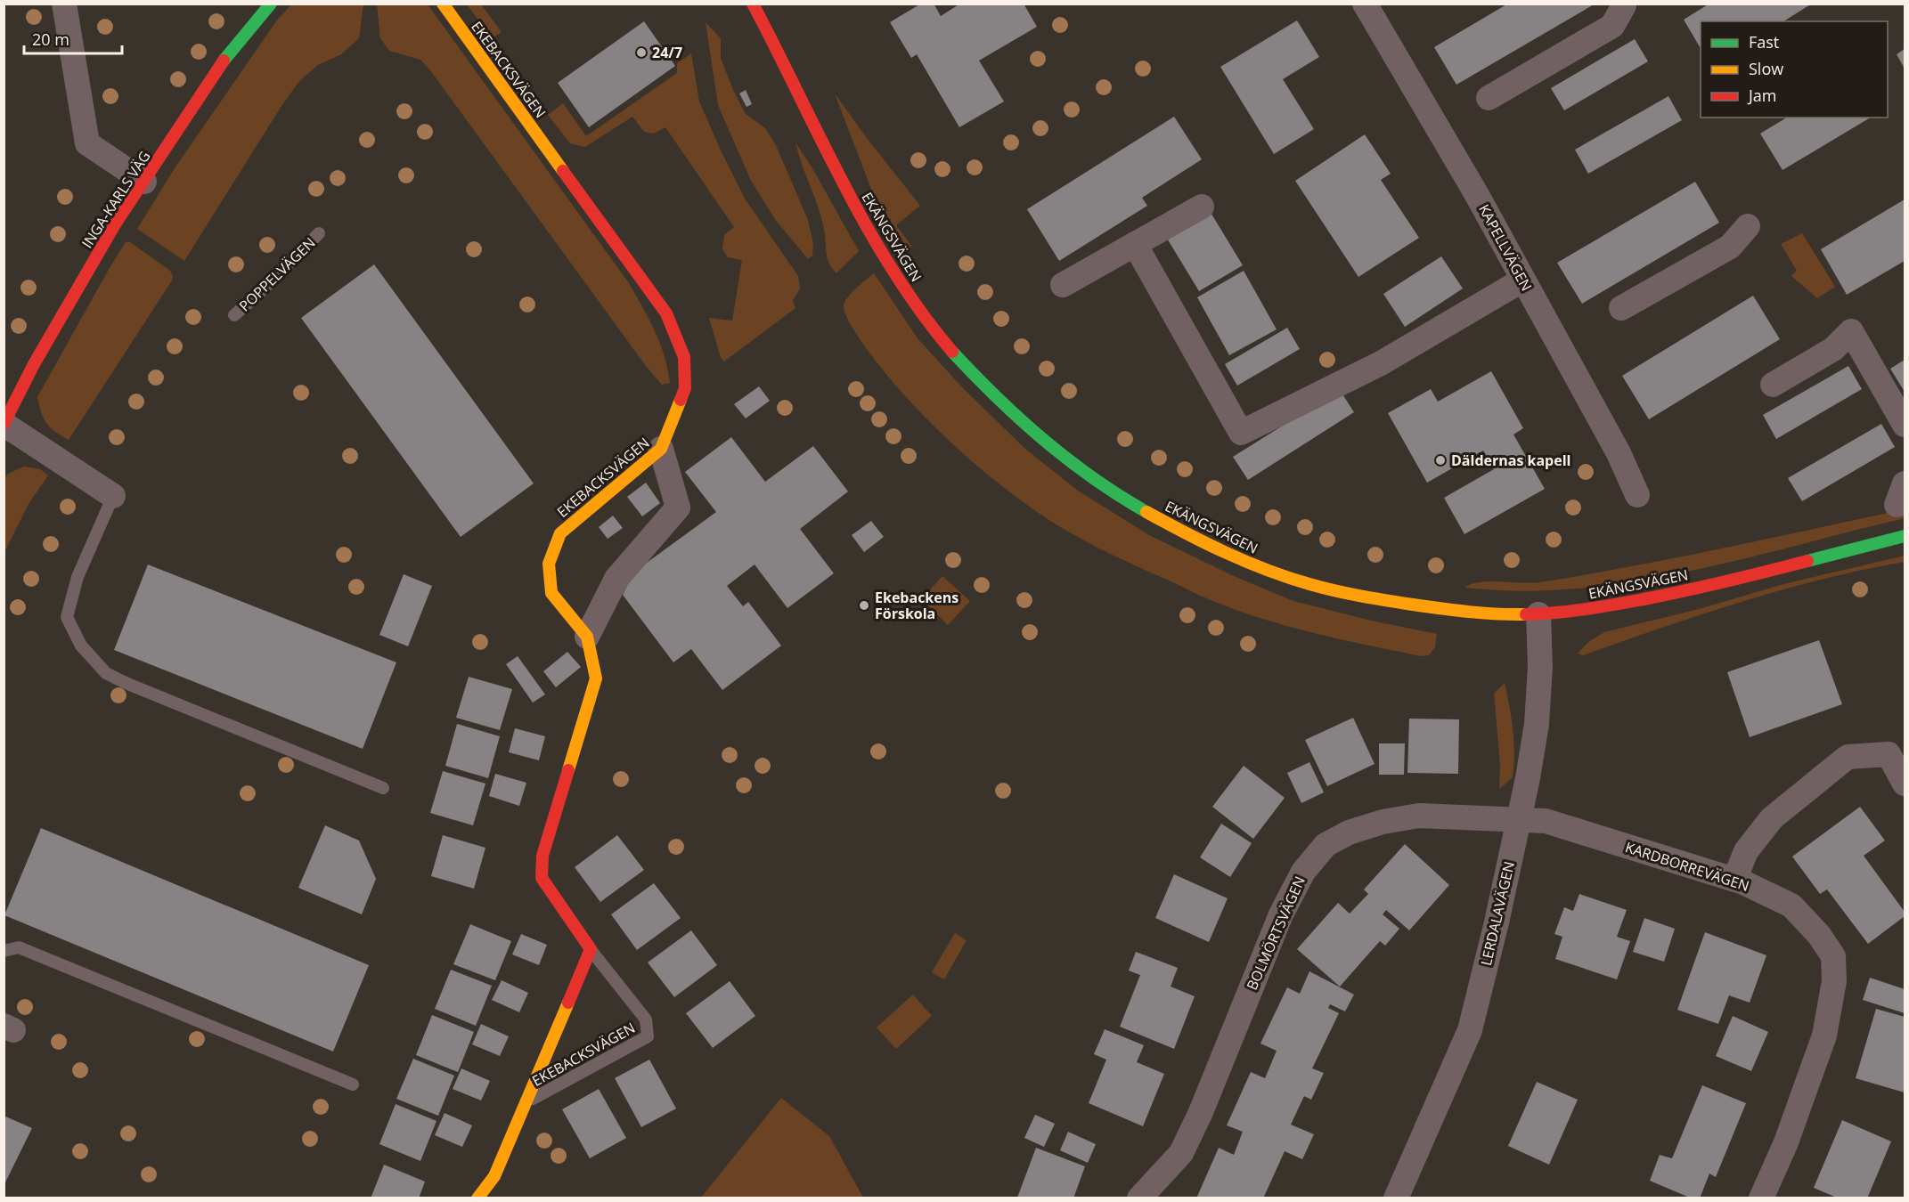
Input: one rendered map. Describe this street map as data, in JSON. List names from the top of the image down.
{
  "streets": {
    "street": [
      "EKEBACKSVÄGEN",
      "INGA-KARLS VÄG",
      "EKÄNGSVÄGEN",
      "KAPELLVÄGEN",
      "KARDBORREVÄGEN",
      "LERDALAVÄGEN",
      "BOLMÖRTSVÄGEN"
    ],
    "lane": ["POPPELVÄGEN"]
  },
  "crossings": [
    ["EKÄNGSVÄGEN", "LERDALAVÄGEN"],
    ["KARDBORREVÄGEN", "LERDALAVÄGEN"],
    ["KARDBORREVÄGEN", "BOLMÖRTSVÄGEN"],
    ["LERDALAVÄGEN", "BOLMÖRTSVÄGEN"]
  ],
  "places": ["24/7", "Däldernas kapell", "Ekebackens Förskola"],
  "legend": ["Fast", "Slow", "Jam"],
  "scale_bar": "20 m"
}
